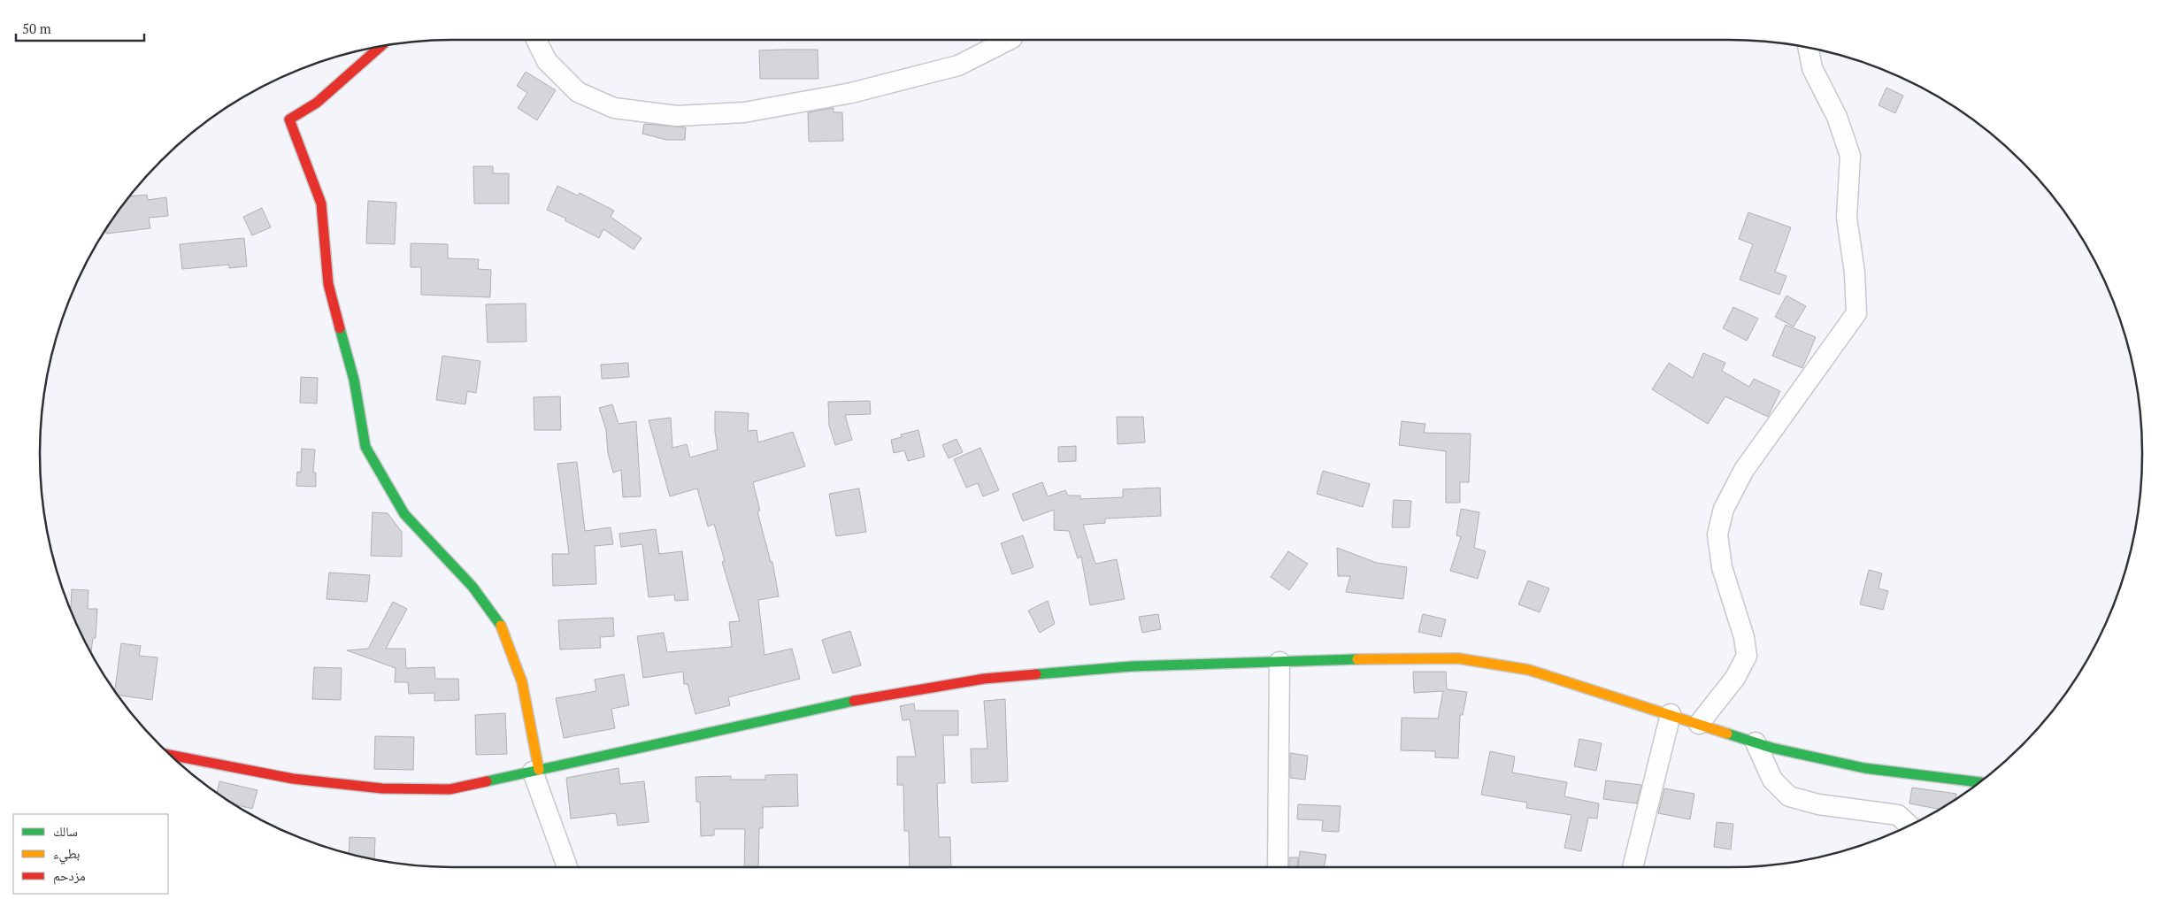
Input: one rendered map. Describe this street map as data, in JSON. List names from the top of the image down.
{
  "legend": ["سالك", "بطيء", "مزدحم"],
  "scale_bar": "50 m"
}
